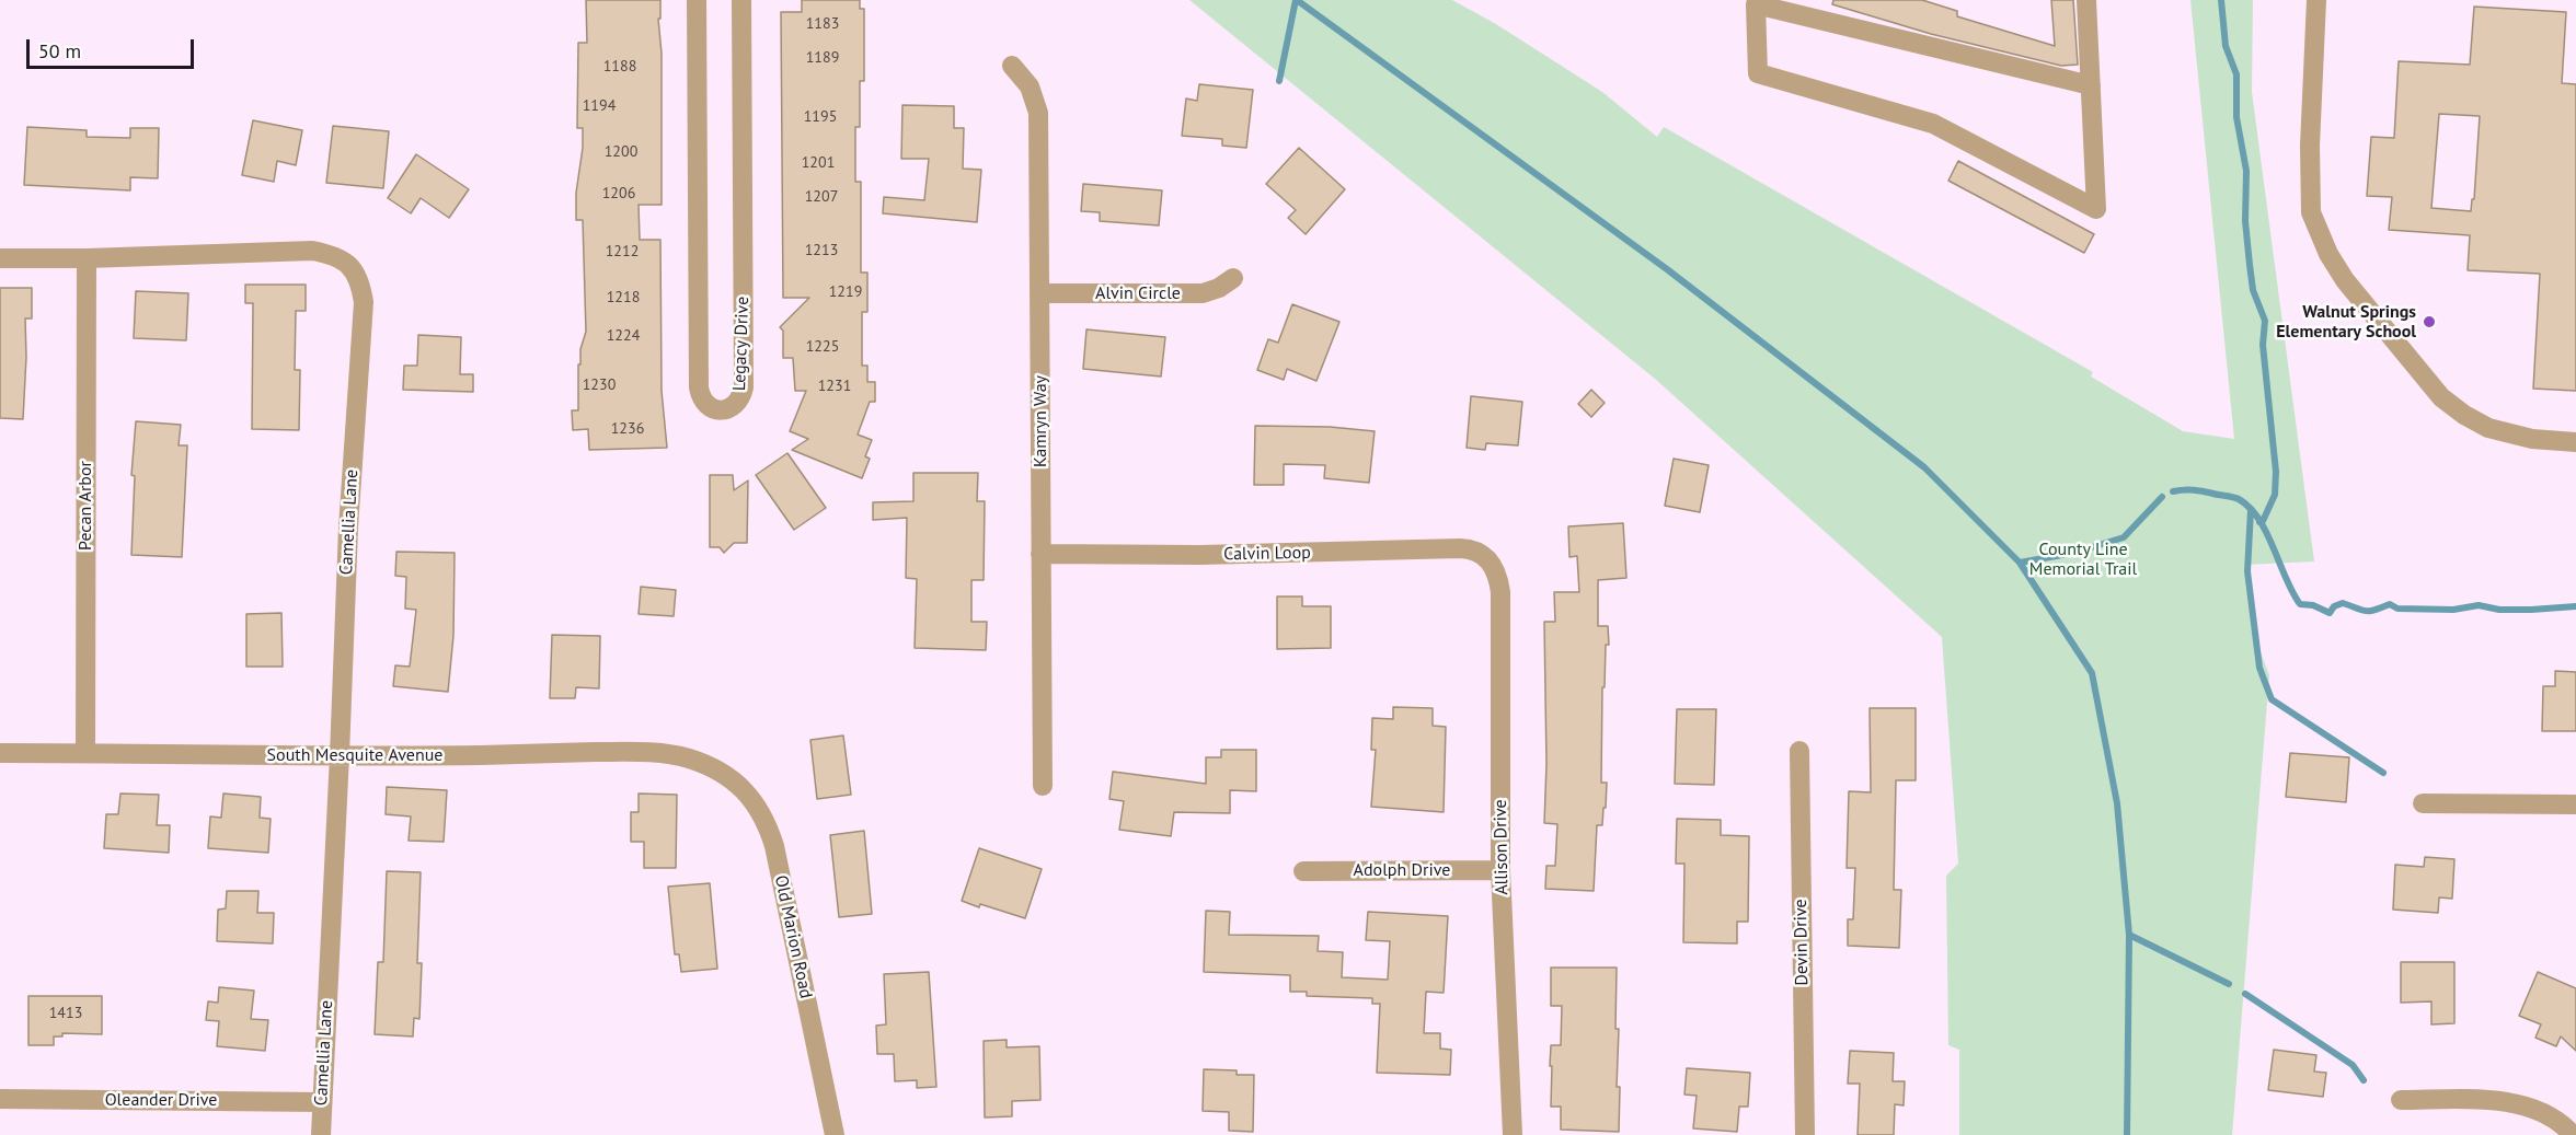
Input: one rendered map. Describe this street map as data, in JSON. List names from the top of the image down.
{
  "streets": {
    "street": [
      "Alvin Circle",
      "Legacy Drive",
      "Kamryn Way",
      "Pecan Arbor",
      "Camellia Lane",
      "Calvin Loop",
      "South Mesquite Avenue",
      "Allison Drive",
      "Adolph Drive",
      "Old Marion Road",
      "Devin Drive",
      "Oleander Drive"
    ]
  },
  "crossings": [
    ["Alvin Circle", "Kamryn Way"],
    ["Kamryn Way", "Calvin Loop"],
    ["Pecan Arbor", "Camellia Lane"],
    ["Pecan Arbor", "South Mesquite Avenue"],
    ["Camellia Lane", "South Mesquite Avenue"],
    ["Camellia Lane", "Oleander Drive"],
    ["Calvin Loop", "Allison Drive"],
    ["South Mesquite Avenue", "Old Marion Road"],
    ["Allison Drive", "Adolph Drive"]
  ],
  "parks": ["County Line Memorial Trail"],
  "places": ["Walnut Springs Elementary School"],
  "house_numbers": [
    "1183",
    "1189",
    "1188",
    "1194",
    "1195",
    "1200",
    "1201",
    "1206",
    "1207",
    "1213",
    "1212",
    "1219",
    "1218",
    "1224",
    "1225",
    "1230",
    "1231",
    "1236",
    "1413"
  ],
  "scale_bar": "50 m"
}
